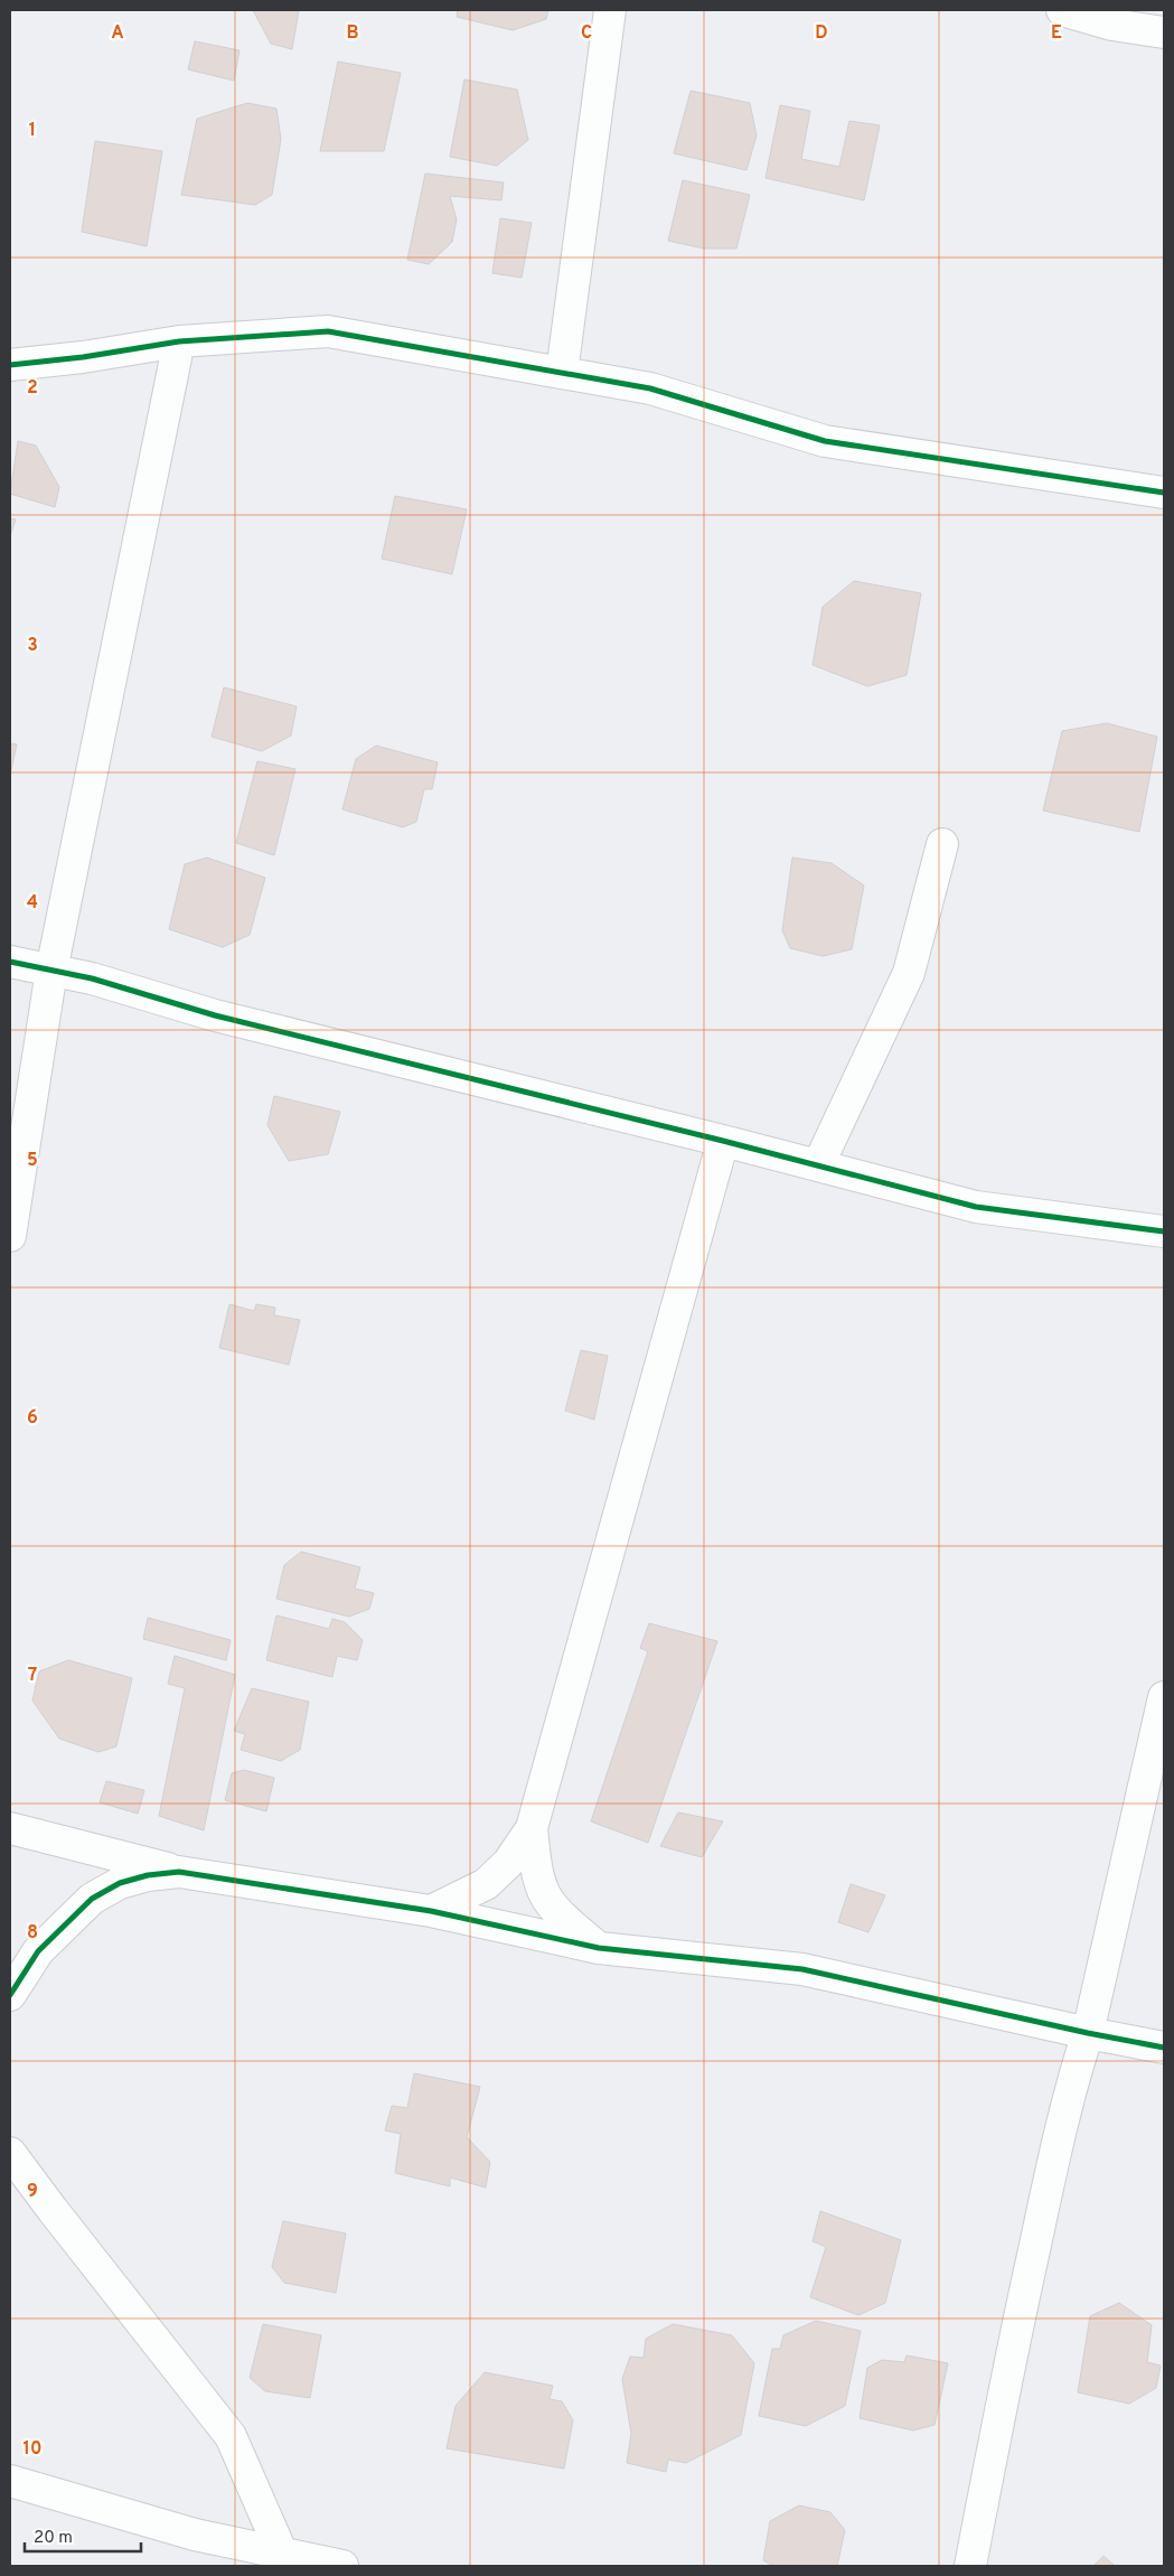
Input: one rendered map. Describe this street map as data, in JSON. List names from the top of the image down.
{
  "scale_bar": "20 m",
  "grid": {
    "columns": [
      "A",
      "B",
      "C",
      "D",
      "E"
    ],
    "rows": [
      "1",
      "2",
      "3",
      "4",
      "5",
      "6",
      "7",
      "8",
      "9",
      "10"
    ]
  }
}
